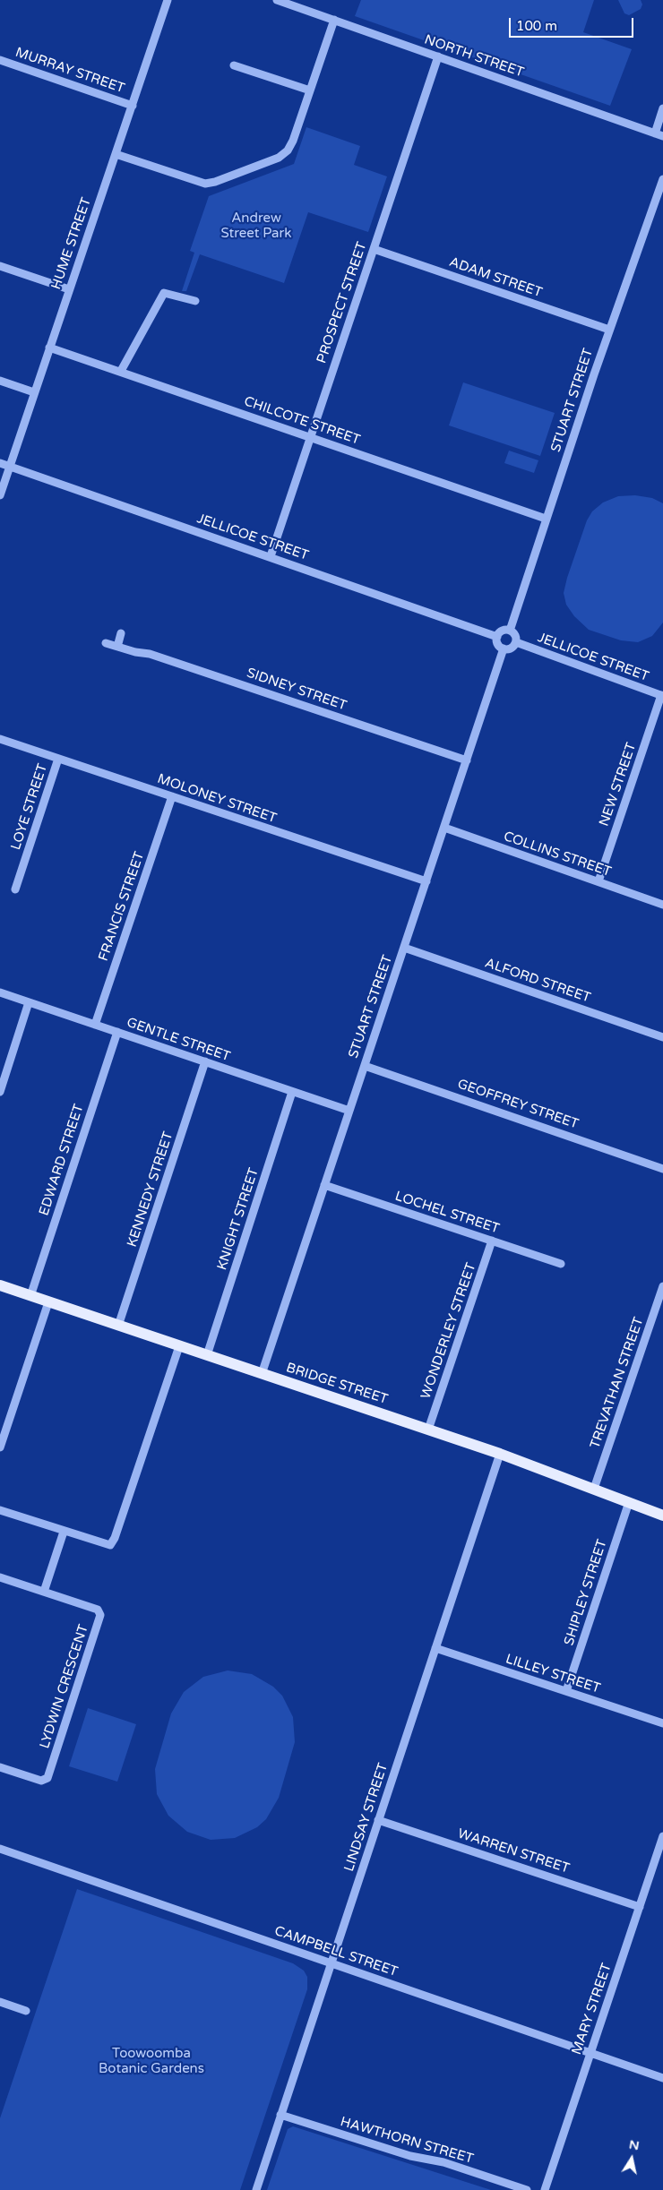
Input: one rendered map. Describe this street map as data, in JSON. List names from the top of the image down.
{
  "streets": {
    "main road": ["BRIDGE STREET"],
    "street": [
      "NORTH STREET",
      "MURRAY STREET",
      "HUME STREET",
      "ADAM STREET",
      "PROSPECT STREET",
      "STUART STREET",
      "CHILCOTE STREET",
      "JELLICOE STREET",
      "SIDNEY STREET",
      "NEW STREET",
      "MOLONEY STREET",
      "LOYE STREET",
      "COLLINS STREET",
      "FRANCIS STREET",
      "ALFORD STREET",
      "GENTLE STREET",
      "GEOFFREY STREET",
      "EDWARD STREET",
      "KENNEDY STREET",
      "LOCHEL STREET",
      "KNIGHT STREET",
      "WONDERLEY STREET",
      "TREVATHAN STREET",
      "SHIPLEY STREET",
      "LILLEY STREET",
      "LYDWIN CRESCENT",
      "LINDSAY STREET",
      "WARREN STREET",
      "CAMPBELL STREET",
      "MARY STREET",
      "HAWTHORN STREET"
    ]
  },
  "crossings": [
    ["NORTH STREET", "PROSPECT STREET"],
    ["MURRAY STREET", "HUME STREET"],
    ["HUME STREET", "CHILCOTE STREET"],
    ["HUME STREET", "JELLICOE STREET"],
    ["ADAM STREET", "PROSPECT STREET"],
    ["ADAM STREET", "STUART STREET"],
    ["PROSPECT STREET", "CHILCOTE STREET"],
    ["PROSPECT STREET", "JELLICOE STREET"],
    ["STUART STREET", "CHILCOTE STREET"],
    ["STUART STREET", "JELLICOE STREET"],
    ["STUART STREET", "SIDNEY STREET"],
    ["STUART STREET", "MOLONEY STREET"],
    ["STUART STREET", "COLLINS STREET"],
    ["STUART STREET", "ALFORD STREET"],
    ["STUART STREET", "GENTLE STREET"],
    ["STUART STREET", "GEOFFREY STREET"],
    ["STUART STREET", "LOCHEL STREET"],
    ["STUART STREET", "BRIDGE STREET"],
    ["JELLICOE STREET", "NEW STREET"],
    ["NEW STREET", "COLLINS STREET"],
    ["MOLONEY STREET", "LOYE STREET"],
    ["MOLONEY STREET", "FRANCIS STREET"],
    ["FRANCIS STREET", "GENTLE STREET"],
    ["GENTLE STREET", "EDWARD STREET"],
    ["GENTLE STREET", "KENNEDY STREET"],
    ["GENTLE STREET", "KNIGHT STREET"],
    ["EDWARD STREET", "BRIDGE STREET"],
    ["KENNEDY STREET", "BRIDGE STREET"],
    ["LOCHEL STREET", "WONDERLEY STREET"],
    ["KNIGHT STREET", "BRIDGE STREET"],
    ["WONDERLEY STREET", "BRIDGE STREET"],
    ["TREVATHAN STREET", "BRIDGE STREET"],
    ["BRIDGE STREET", "SHIPLEY STREET"],
    ["BRIDGE STREET", "LINDSAY STREET"],
    ["SHIPLEY STREET", "LILLEY STREET"],
    ["LILLEY STREET", "LINDSAY STREET"],
    ["LINDSAY STREET", "WARREN STREET"],
    ["LINDSAY STREET", "CAMPBELL STREET"],
    ["LINDSAY STREET", "HAWTHORN STREET"],
    ["WARREN STREET", "MARY STREET"],
    ["CAMPBELL STREET", "MARY STREET"]
  ],
  "parks": ["Andrew Street Park", "Toowoomba Botanic Gardens"],
  "scale_bar": "100 m",
  "north": "top"
}
